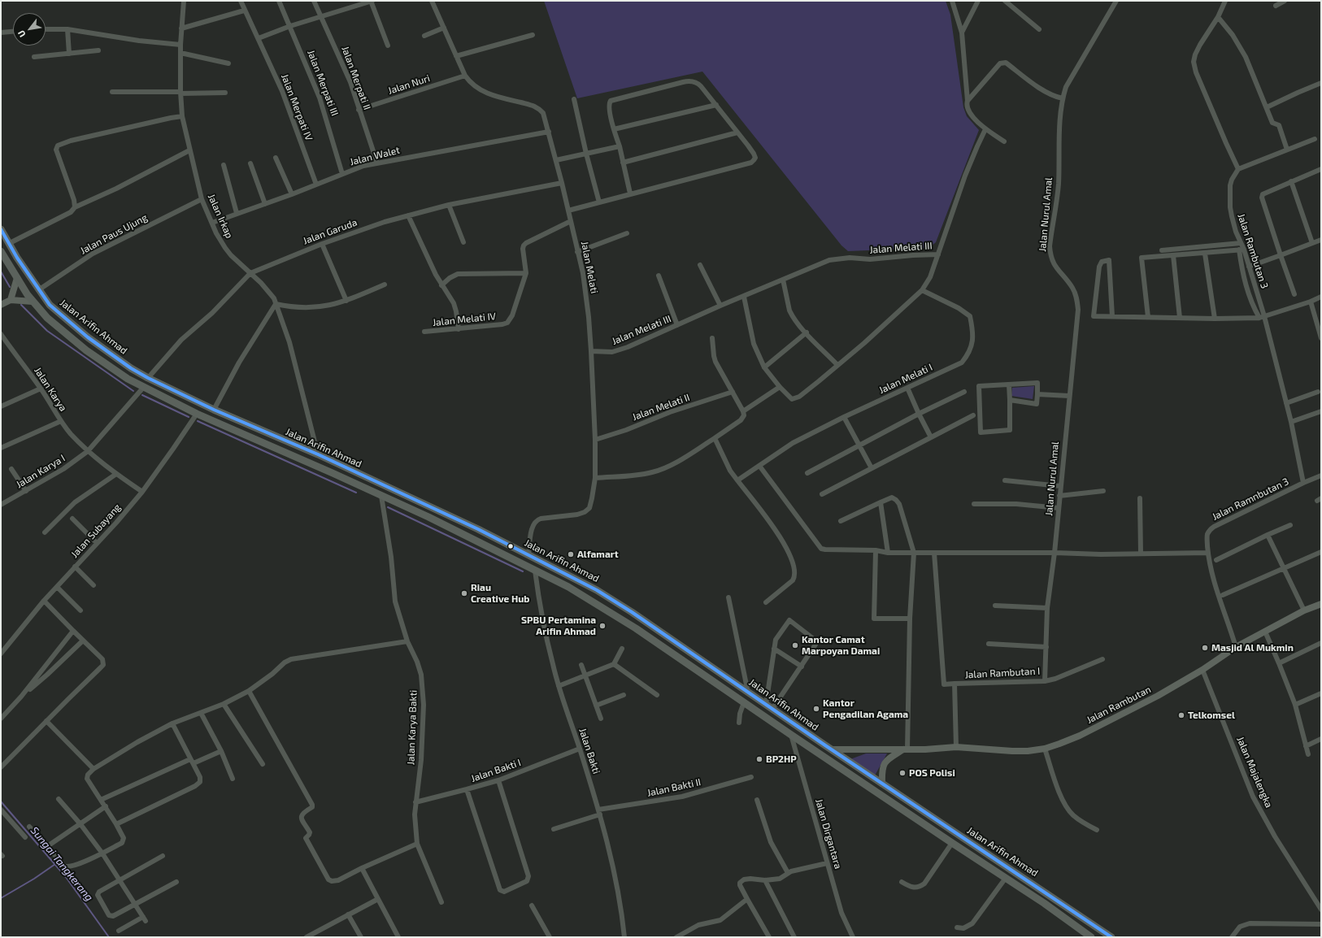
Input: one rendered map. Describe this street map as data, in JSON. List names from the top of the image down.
{
  "streets": {
    "main road": ["Jalan Arifin Ahmad", "Jalan Rambutan"],
    "street": [
      "Jalan Merpati II",
      "Jalan Merpati III",
      "Jalan Nuri",
      "Jalan Merpati IV",
      "Jalan Walet",
      "Jalan Nurul Amal",
      "Jalan Irkap",
      "Jalan Garuda",
      "Jalan Paus Ujung",
      "Jalan Melati III",
      "Jalan Rambutan 3",
      "Jalan Melati",
      "Jalan Melati IV",
      "Jalan Melati I",
      "Jalan Karya",
      "Jalan Melati II",
      "Jalan Karya I",
      "Jalan Ramnbutan 3",
      "Jalan Subayang",
      "Jalan Rambutan I",
      "Jalan Karya Bakti",
      "Jalan Bakti",
      "Jalan Bakti I",
      "Jalan Majalengka",
      "Jalan Bakti II",
      "Jalan Dirgantara"
    ]
  },
  "crossings": [
    ["Jalan Merpati II", "Jalan Nuri"],
    ["Jalan Merpati II", "Jalan Walet"],
    ["Jalan Merpati III", "Jalan Walet"],
    ["Jalan Nuri", "Jalan Melati"],
    ["Jalan Merpati IV", "Jalan Walet"],
    ["Jalan Walet", "Jalan Irkap"],
    ["Jalan Walet", "Jalan Melati"],
    ["Jalan Nurul Amal", "Jalan Rambutan I"],
    ["Jalan Irkap", "Jalan Garuda"],
    ["Jalan Irkap", "Jalan Paus Ujung"],
    ["Jalan Irkap", "Jalan Arifin Ahmad"],
    ["Jalan Garuda", "Jalan Melati"],
    ["Jalan Garuda", "Jalan Arifin Ahmad"],
    ["Jalan Paus Ujung", "Jalan Arifin Ahmad"],
    ["Jalan Melati III", "Jalan Melati"],
    ["Jalan Rambutan 3", "Jalan Ramnbutan 3"],
    ["Jalan Melati", "Jalan Melati IV"],
    ["Jalan Melati", "Jalan Arifin Ahmad"],
    ["Jalan Melati", "Jalan Melati II"],
    ["Jalan Arifin Ahmad", "Jalan Subayang"],
    ["Jalan Arifin Ahmad", "Jalan Rambutan"],
    ["Jalan Arifin Ahmad", "Jalan Karya Bakti"],
    ["Jalan Arifin Ahmad", "Jalan Bakti"],
    ["Jalan Arifin Ahmad", "Jalan Dirgantara"],
    ["Jalan Karya", "Jalan Karya I"],
    ["Jalan Karya", "Jalan Subayang"],
    ["Jalan Ramnbutan 3", "Jalan Rambutan"],
    ["Jalan Rambutan I", "Jalan Rambutan"],
    ["Jalan Rambutan", "Jalan Majalengka"],
    ["Jalan Karya Bakti", "Jalan Bakti I"],
    ["Jalan Bakti", "Jalan Bakti I"],
    ["Jalan Bakti", "Jalan Bakti II"]
  ],
  "water": ["Sungai Tangkerang"],
  "places": [
    "Alfamart",
    "Riau Creative Hub",
    "SPBU Pertamina Arifin Ahmad",
    "Kantor Camat Marpoyan Damai",
    "Masjid Al Mukmin",
    "Kantor Pengadilan Agama",
    "Telkomsel",
    "BP2HP",
    "POS Polisi"
  ],
  "north": "bottom left"
}
